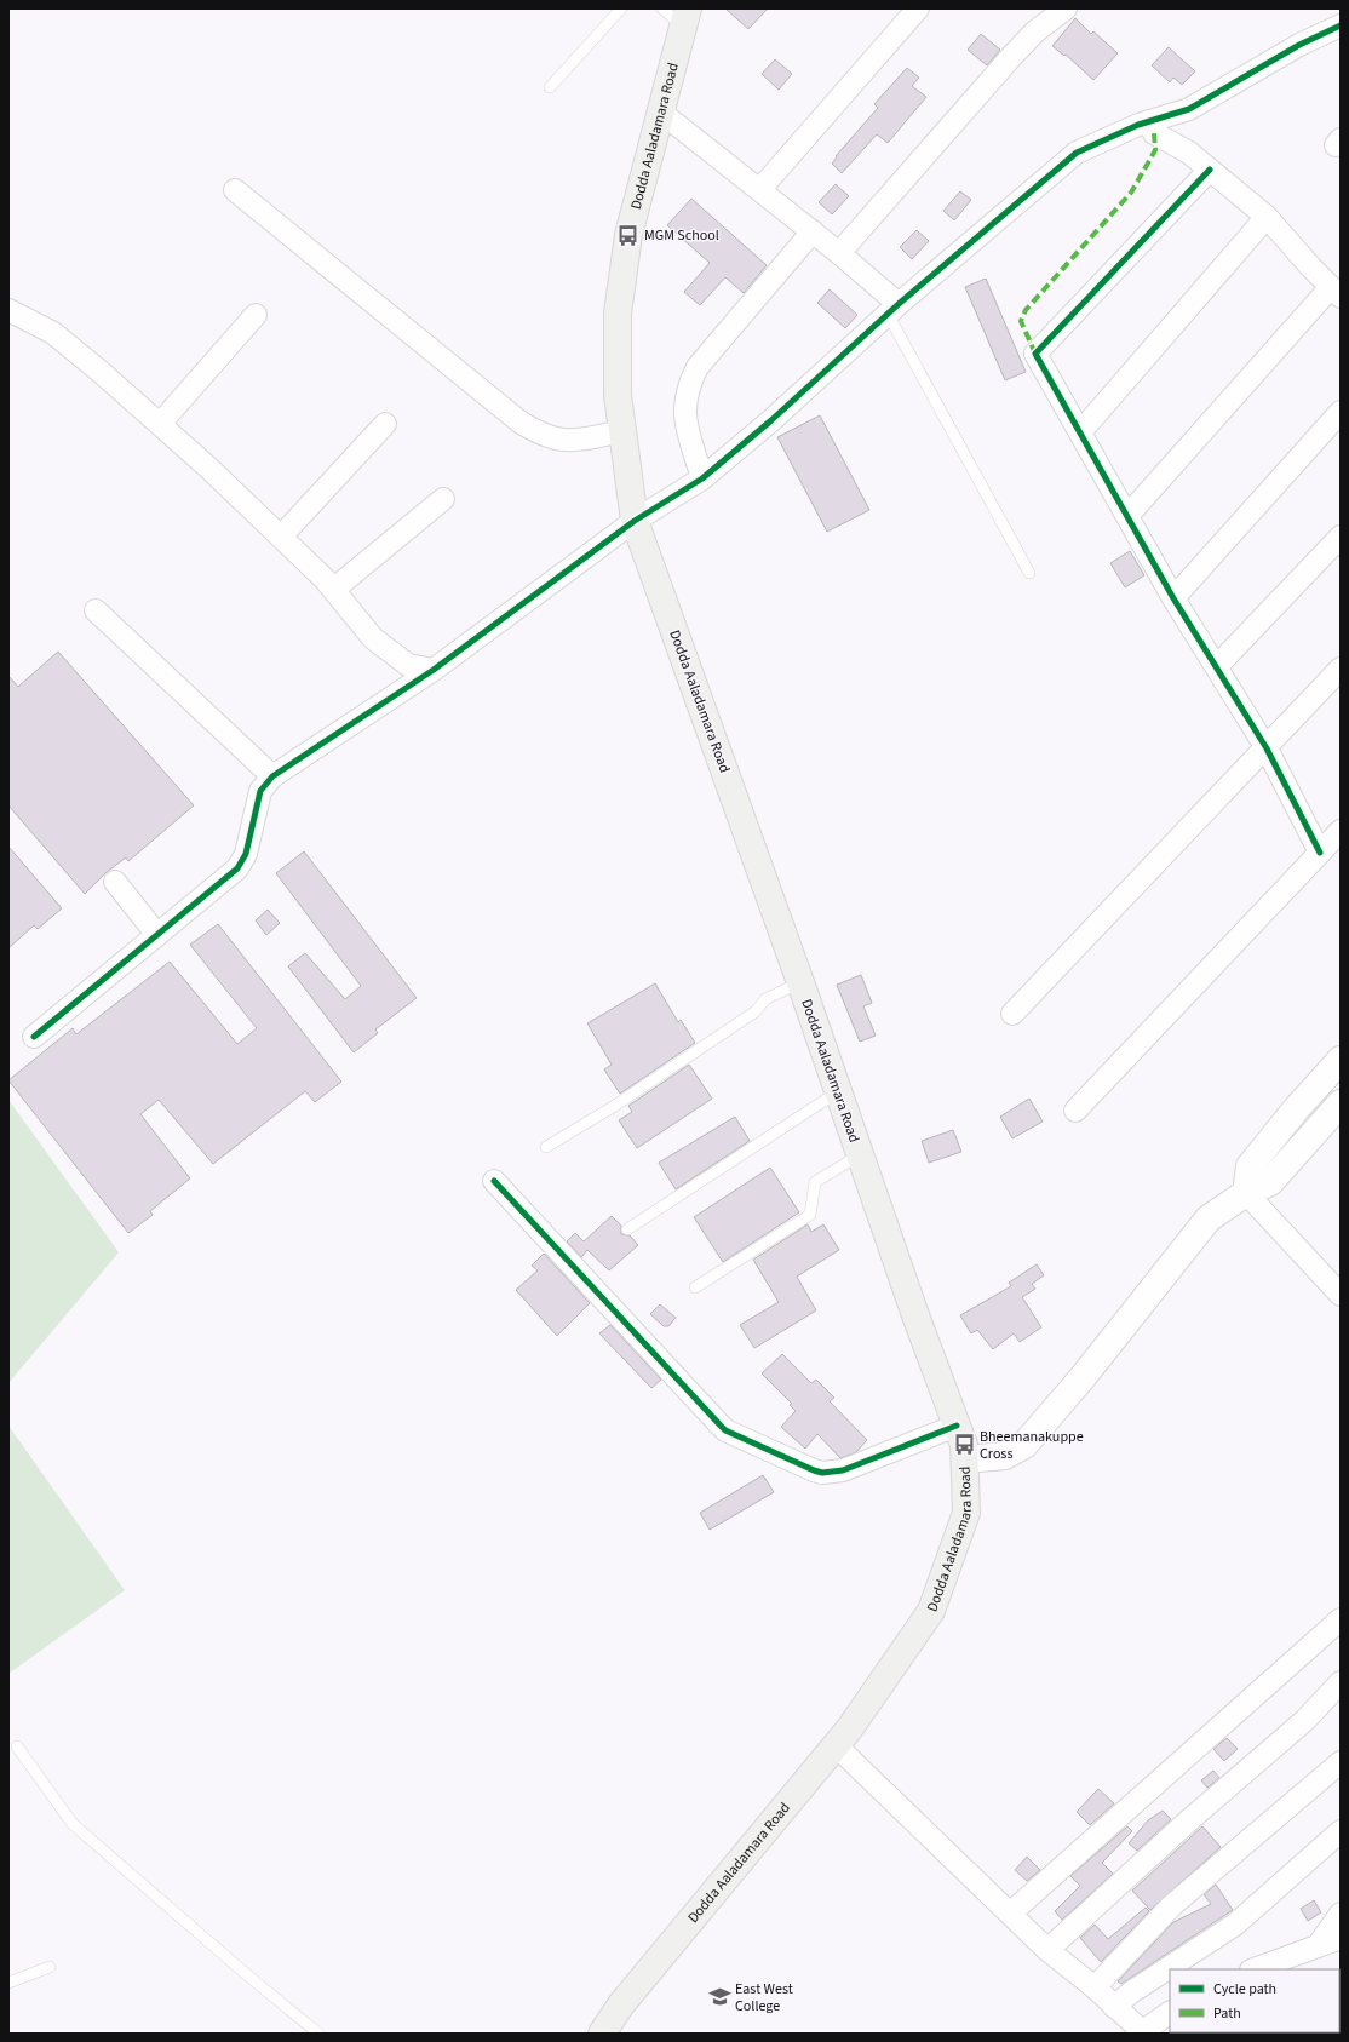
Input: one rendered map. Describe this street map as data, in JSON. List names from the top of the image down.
{
  "streets": {
    "main road": ["Dodda Aaladamara Road"]
  },
  "places": {
    "bus stop": ["MGM School", "Bheemanakuppe Cross"],
    "school or university": ["East West College"]
  },
  "legend": ["Cycle path", "Path"]
}
